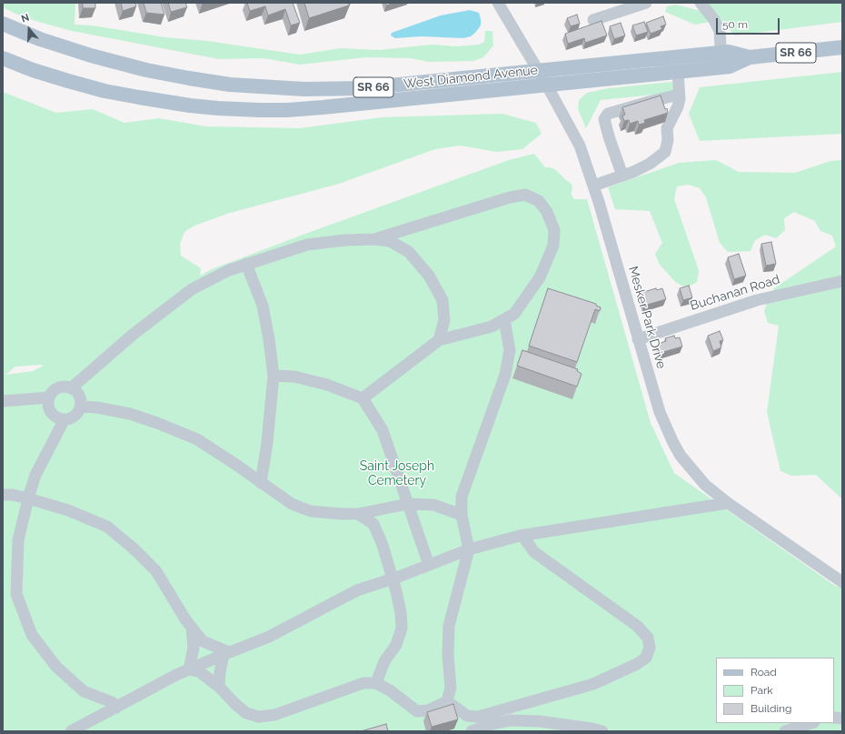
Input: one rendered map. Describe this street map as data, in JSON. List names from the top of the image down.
{
  "streets": {
    "main road": ["SR 66", "West Diamond Avenue"],
    "street": ["Buchanan Road", "Mesker Park Drive"]
  },
  "crossings": [
    ["West Diamond Avenue", "Mesker Park Drive"],
    ["Buchanan Road", "Mesker Park Drive"]
  ],
  "parks": ["Saint Joseph Cemetery"],
  "legend": ["Road", "Park", "Building"],
  "scale_bar": "50 m",
  "north": "top"
}
